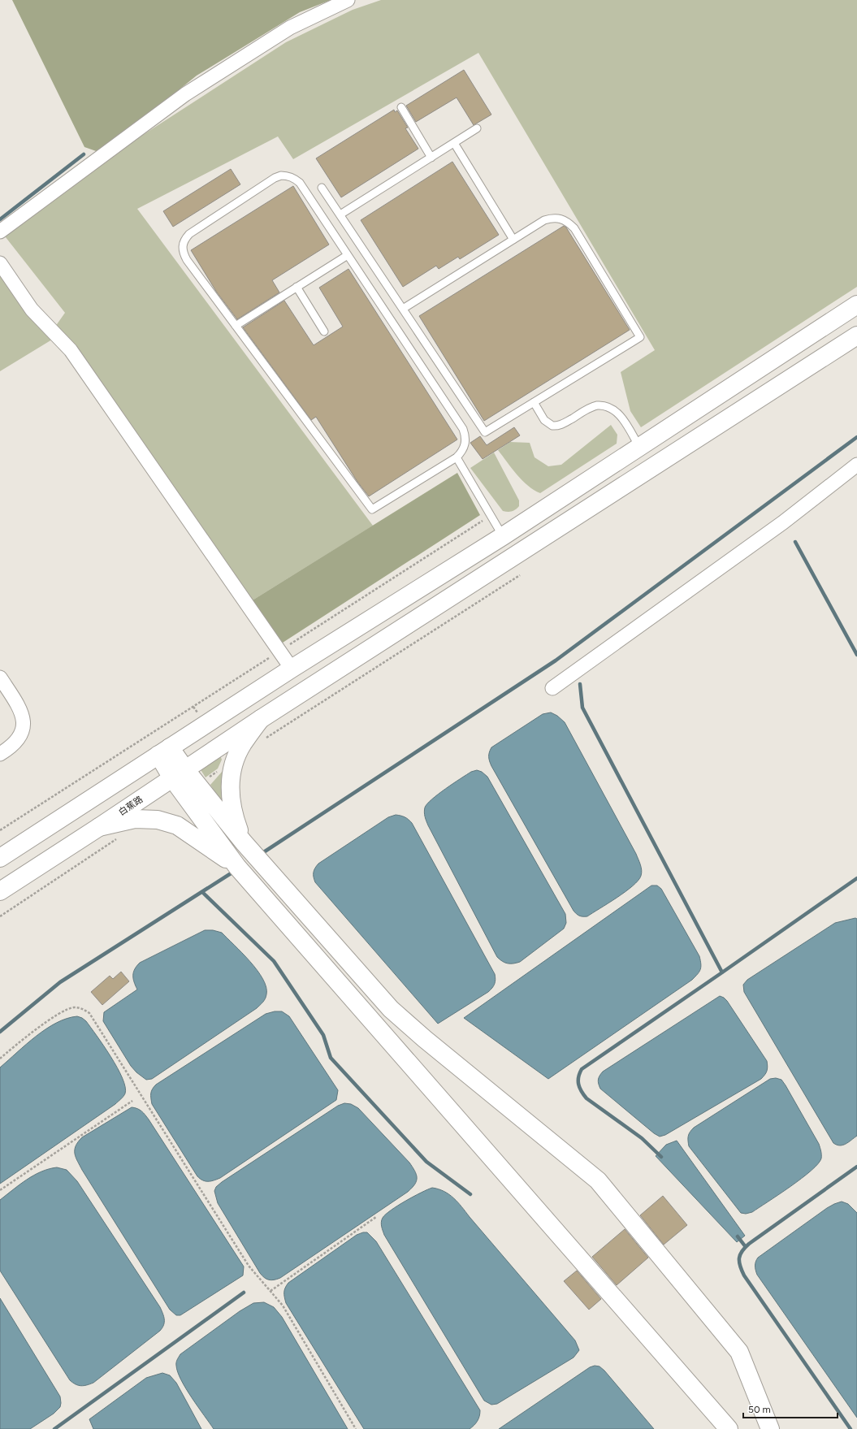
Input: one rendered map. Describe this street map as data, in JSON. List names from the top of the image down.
{
  "streets": {
    "main road": ["白蕉路"]
  },
  "scale_bar": "50 m"
}
